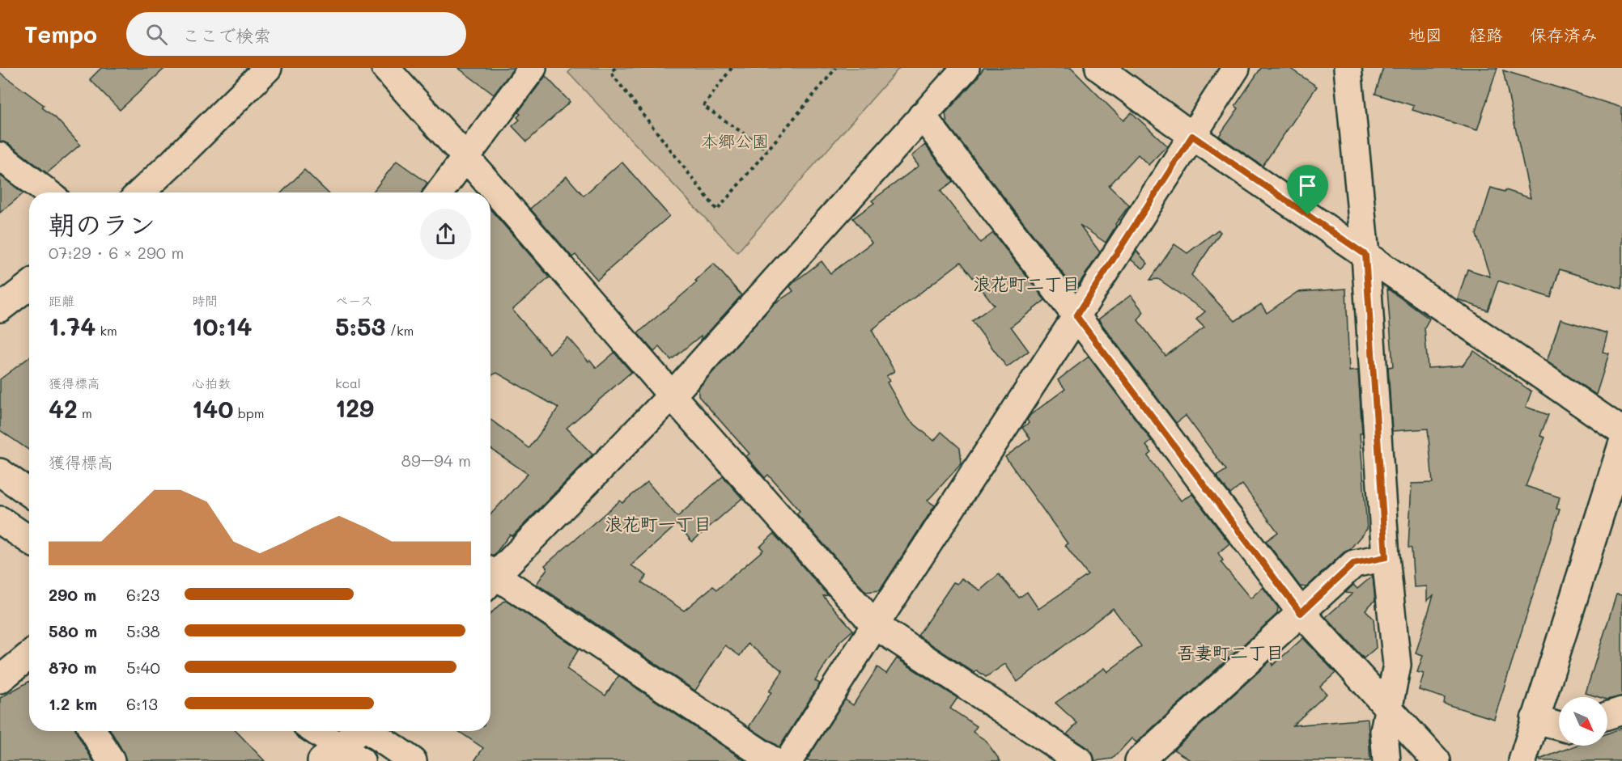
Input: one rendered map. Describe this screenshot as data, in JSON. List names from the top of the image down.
{
  "districts": ["浪花町二丁目", "浪花町一丁目", "吾妻町二丁目"],
  "parks": ["本郷公園"],
  "north": "bottom right",
  "page": {
    "header": "Tempo",
    "search": "ここで検索",
    "nav": ["地図", "経路", "保存済み"],
    "heading": ["朝のラン", "07:29 · 6 × 290 m"],
    "stats": [
      ["距離", "1.74 km"],
      ["時間", "10:14"],
      ["ペース", "5:53 /km"],
      ["獲得標高", "42 m"],
      ["心拍数", "140 bpm"],
      ["kcal", "129"]
    ],
    "chart": ["獲得標高", "89–94 m"],
    "list": [
      {
        "name": "290 m",
        "note": "6:23"
      },
      {
        "name": "580 m",
        "note": "5:38"
      },
      {
        "name": "870 m",
        "note": "5:40"
      },
      {
        "name": "1.2 km",
        "note": "6:13"
      }
    ]
  }
}
